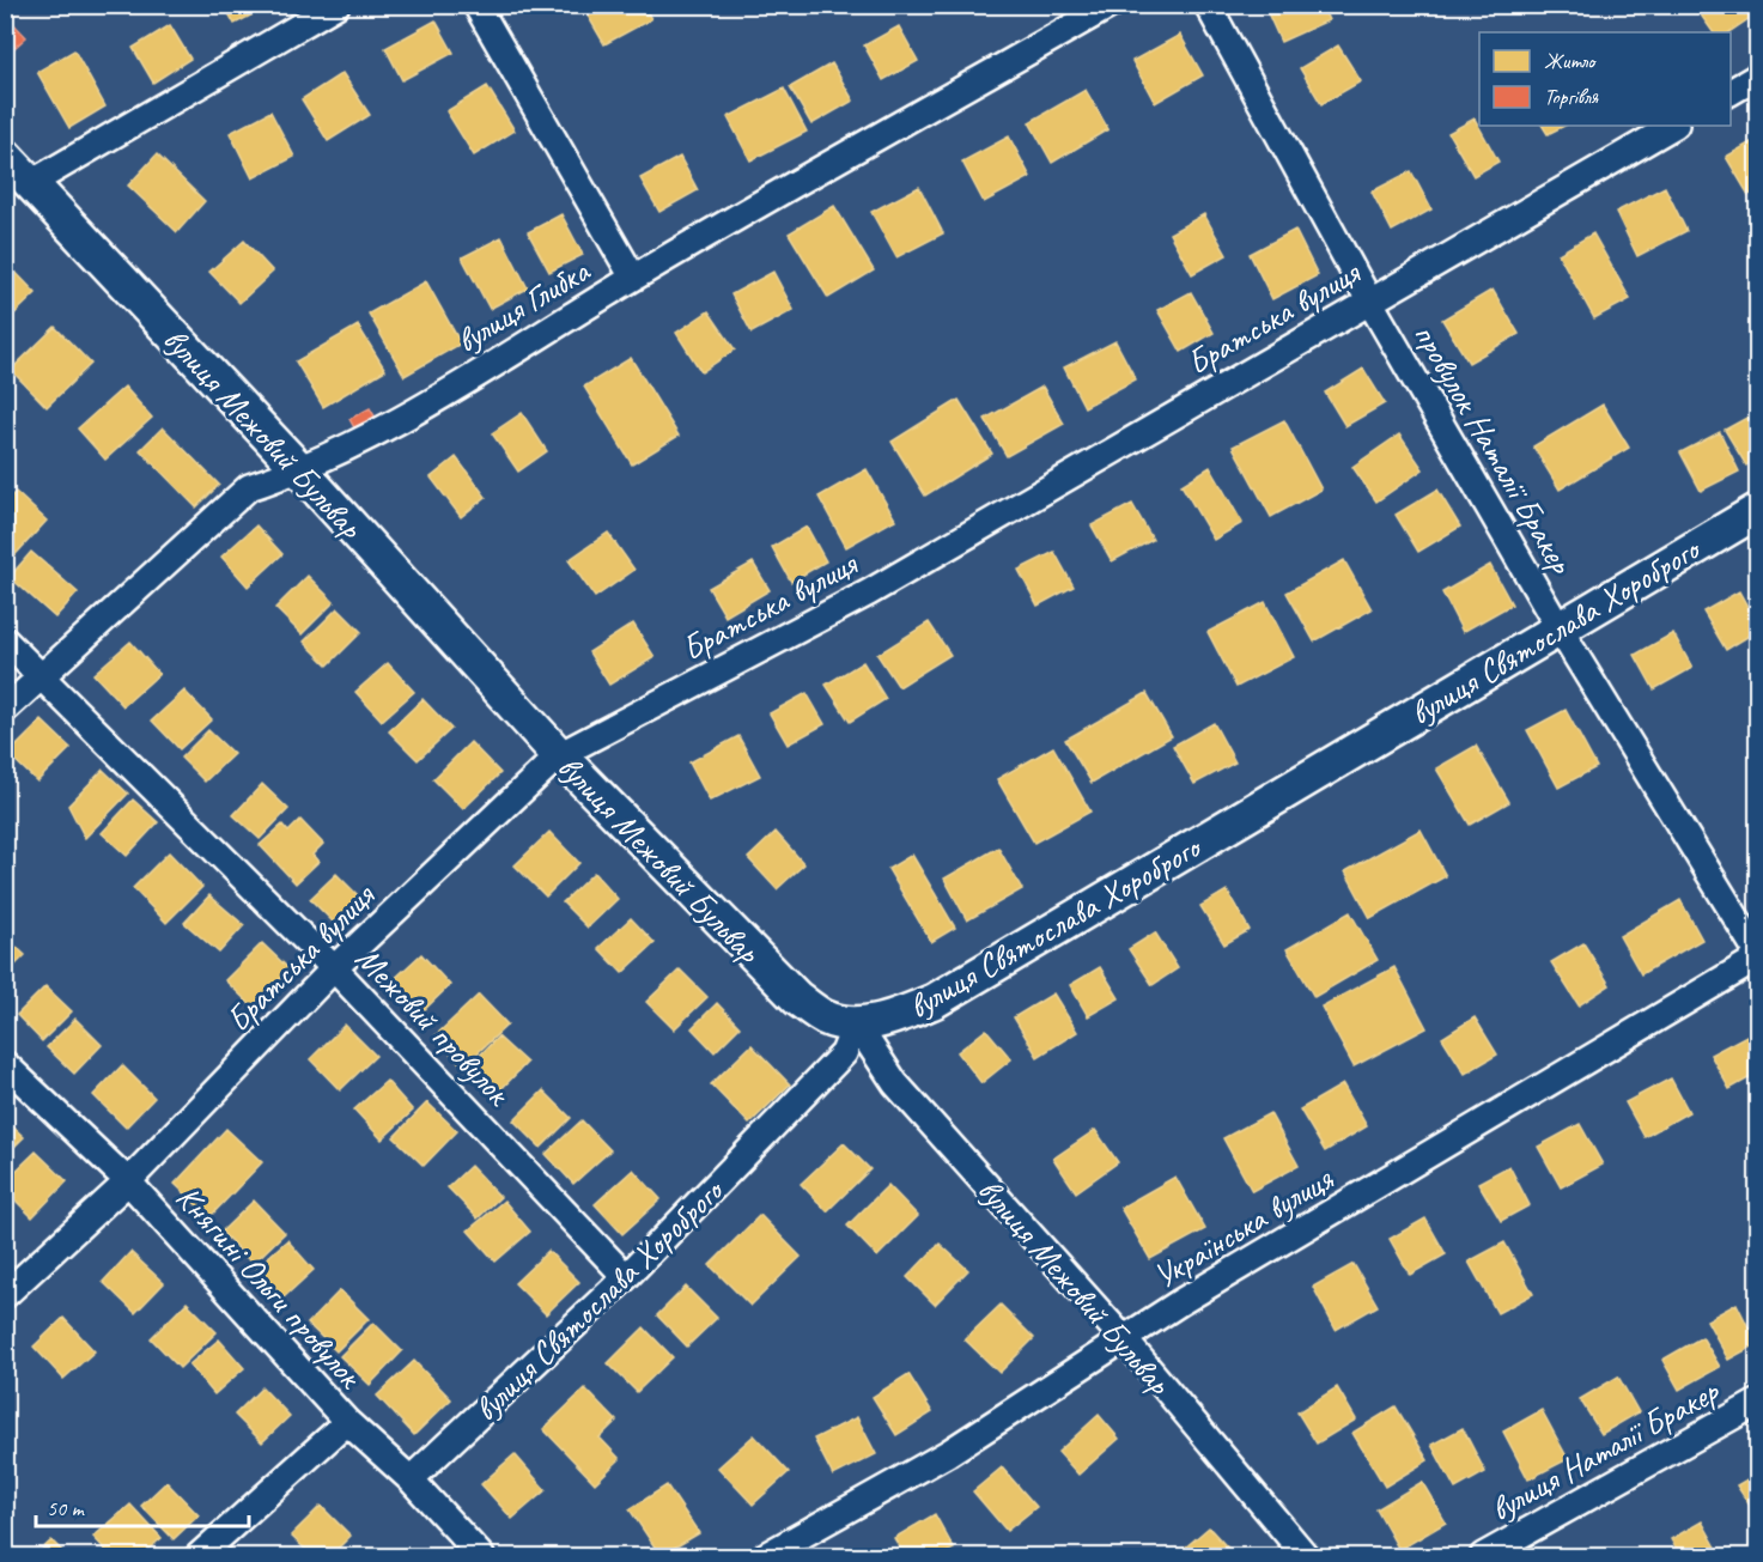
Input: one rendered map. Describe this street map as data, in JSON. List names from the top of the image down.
{
  "streets": {
    "street": [
      "вулиця Глибка",
      "Братська вулиця",
      "вулиця Межовий Бульвар",
      "провулок Наталії Бракер",
      "вулиця Святослава Хороброго",
      "Межовий провулок",
      "Українська вулиця",
      "Княгині Ольги провулок",
      "вулиця Наталії Бракер"
    ]
  },
  "crossings": [
    ["вулиця Глибка", "вулиця Межовий Бульвар"],
    ["вулиця Глибка", "Межовий провулок"],
    ["Братська вулиця", "вулиця Межовий Бульвар"],
    ["Братська вулиця", "провулок Наталії Бракер"],
    ["Братська вулиця", "Межовий провулок"],
    ["Братська вулиця", "Княгині Ольги провулок"],
    ["вулиця Межовий Бульвар", "вулиця Святослава Хороброго"],
    ["вулиця Межовий Бульвар", "Українська вулиця"],
    ["провулок Наталії Бракер", "вулиця Святослава Хороброго"],
    ["вулиця Святослава Хороброго", "Межовий провулок"],
    ["вулиця Святослава Хороброго", "Княгині Ольги провулок"]
  ],
  "legend": ["Житло", "Торгівля"],
  "scale_bar": "50 m"
}
